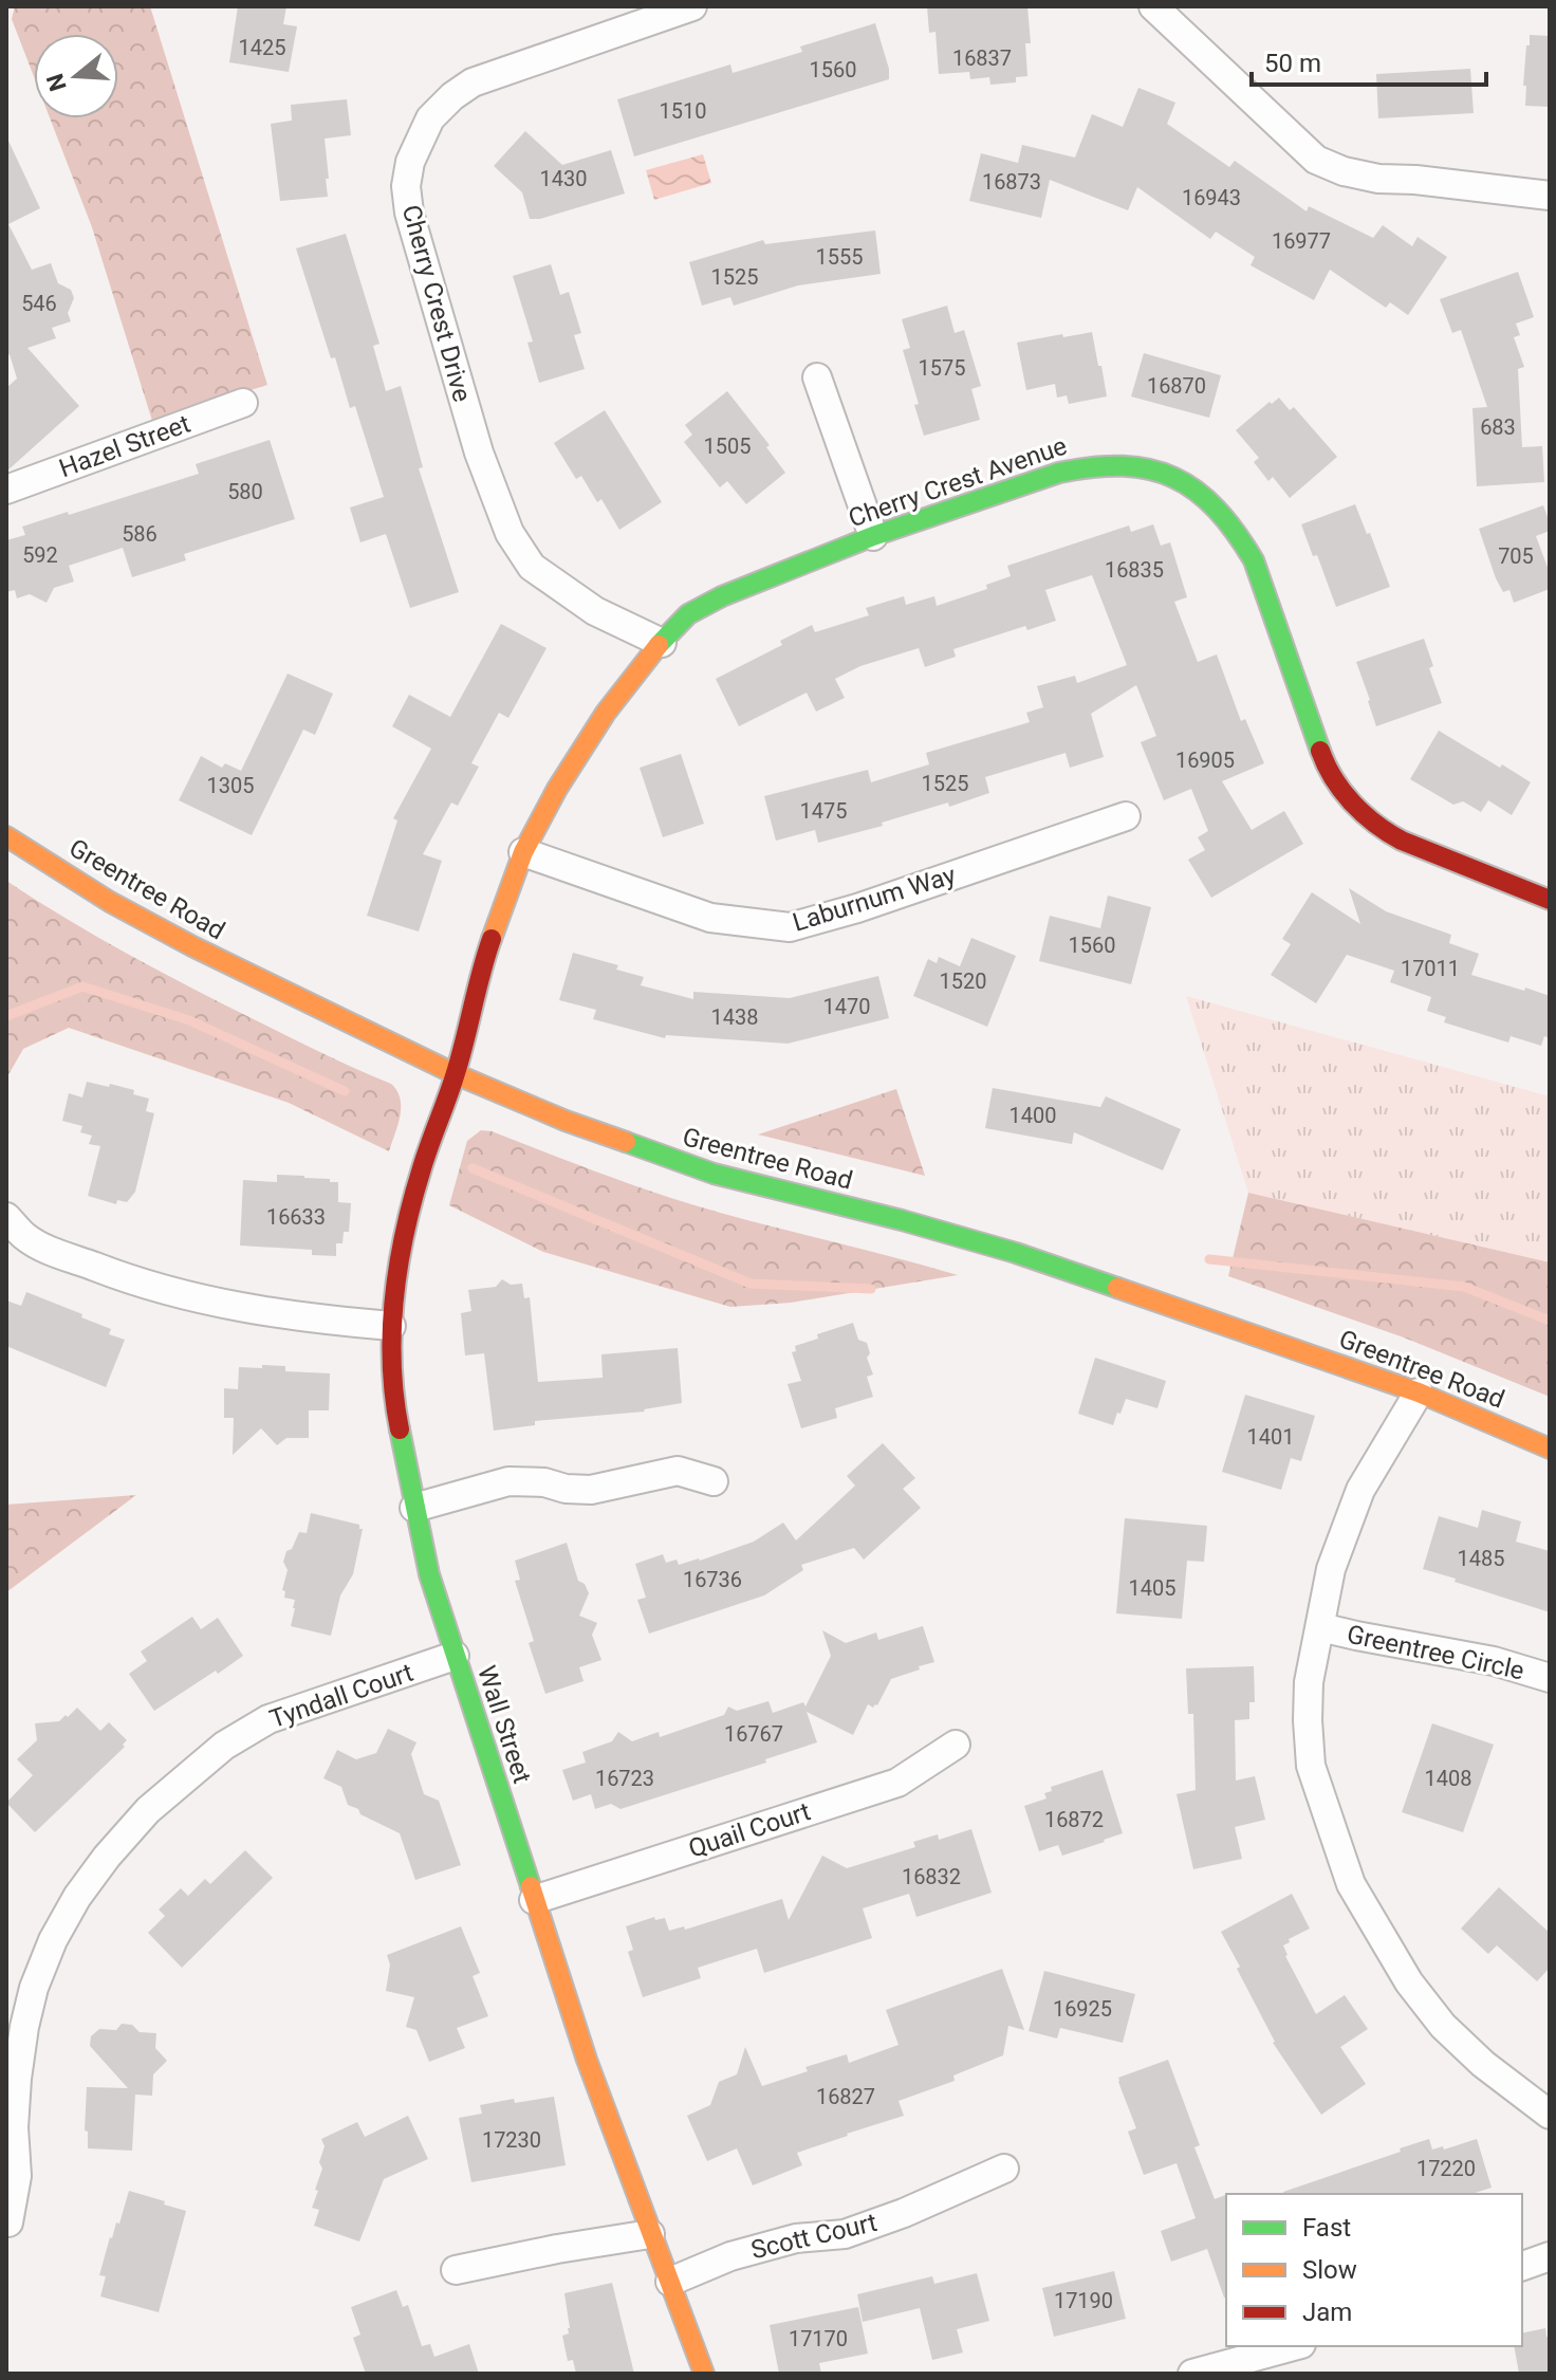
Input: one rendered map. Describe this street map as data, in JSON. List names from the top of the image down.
{
  "streets": {
    "street": [
      "Cherry Crest Drive",
      "Hazel Street",
      "Cherry Crest Avenue",
      "Greentree Road",
      "Laburnum Way",
      "Greentree Circle",
      "Tyndall Court",
      "Wall Street",
      "Quail Court",
      "Scott Court"
    ]
  },
  "crossings": [
    ["Cherry Crest Drive", "Cherry Crest Avenue"],
    ["Cherry Crest Avenue", "Greentree Road"],
    ["Cherry Crest Avenue", "Laburnum Way"],
    ["Cherry Crest Avenue", "Wall Street"],
    ["Greentree Road", "Greentree Circle"],
    ["Greentree Road", "Wall Street"],
    ["Tyndall Court", "Wall Street"],
    ["Wall Street", "Quail Court"],
    ["Wall Street", "Scott Court"]
  ],
  "house_numbers": [
    "1425",
    "16837",
    "1560",
    "1510",
    "1430",
    "16873",
    "16943",
    "16977",
    "1555",
    "1525",
    "546",
    "1575",
    "16870",
    "683",
    "1505",
    "580",
    "586",
    "592",
    "705",
    "16835",
    "16905",
    "1525",
    "1305",
    "1475",
    "1560",
    "17011",
    "1520",
    "1470",
    "1438",
    "1400",
    "16633",
    "1401",
    "1485",
    "16736",
    "1405",
    "16767",
    "16723",
    "1408",
    "16872",
    "16832",
    "16925",
    "16827",
    "17230",
    "17220",
    "17190",
    "17170"
  ],
  "legend": ["Fast", "Slow", "Jam"],
  "scale_bar": "50 m",
  "north": "left"
}
